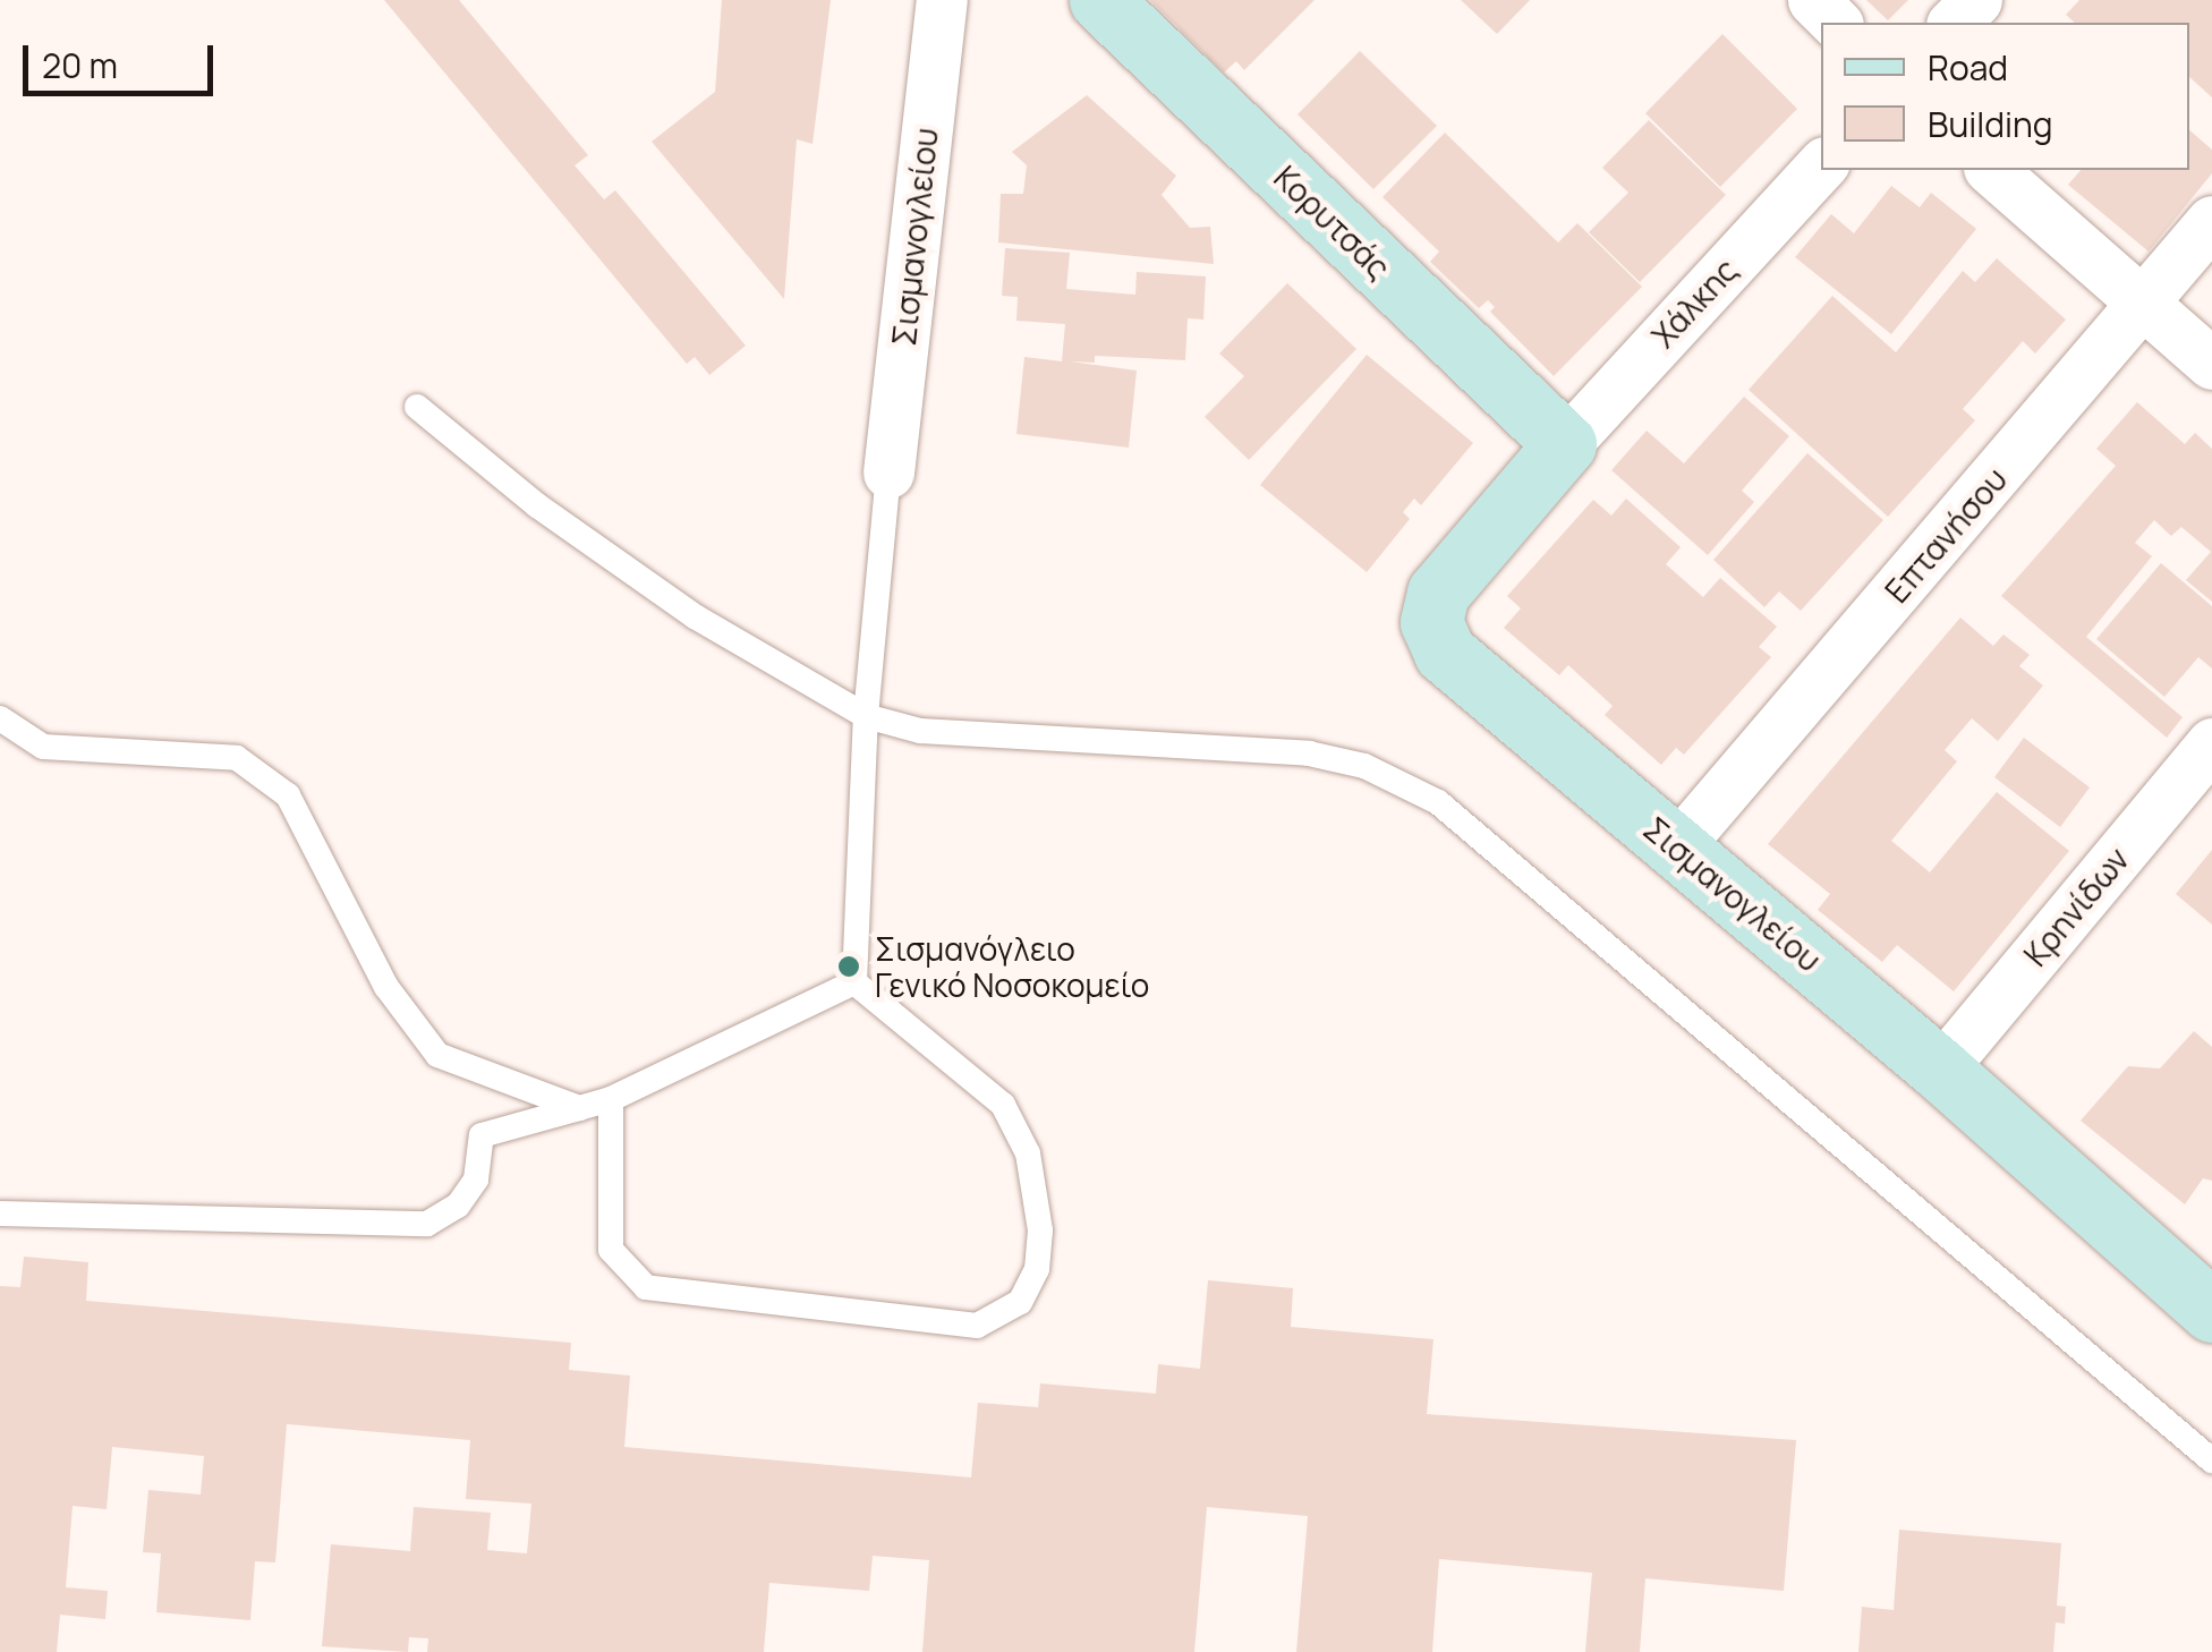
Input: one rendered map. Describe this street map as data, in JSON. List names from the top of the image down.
{
  "streets": {
    "street": [
      "Κορυτσάς",
      "Σισμανογλείου",
      "Χάλκης",
      "Επτανήσου",
      "Κρηνίδων"
    ]
  },
  "crossings": [
    ["Κορυτσάς", "Σισμανογλείου"],
    ["Κορυτσάς", "Χάλκης"],
    ["Σισμανογλείου", "Χάλκης"],
    ["Σισμανογλείου", "Επτανήσου"],
    ["Σισμανογλείου", "Κρηνίδων"]
  ],
  "places": ["Σισμανόγλειο Γενικό Νοσοκομείο"],
  "legend": ["Road", "Building"],
  "scale_bar": "20 m"
}
